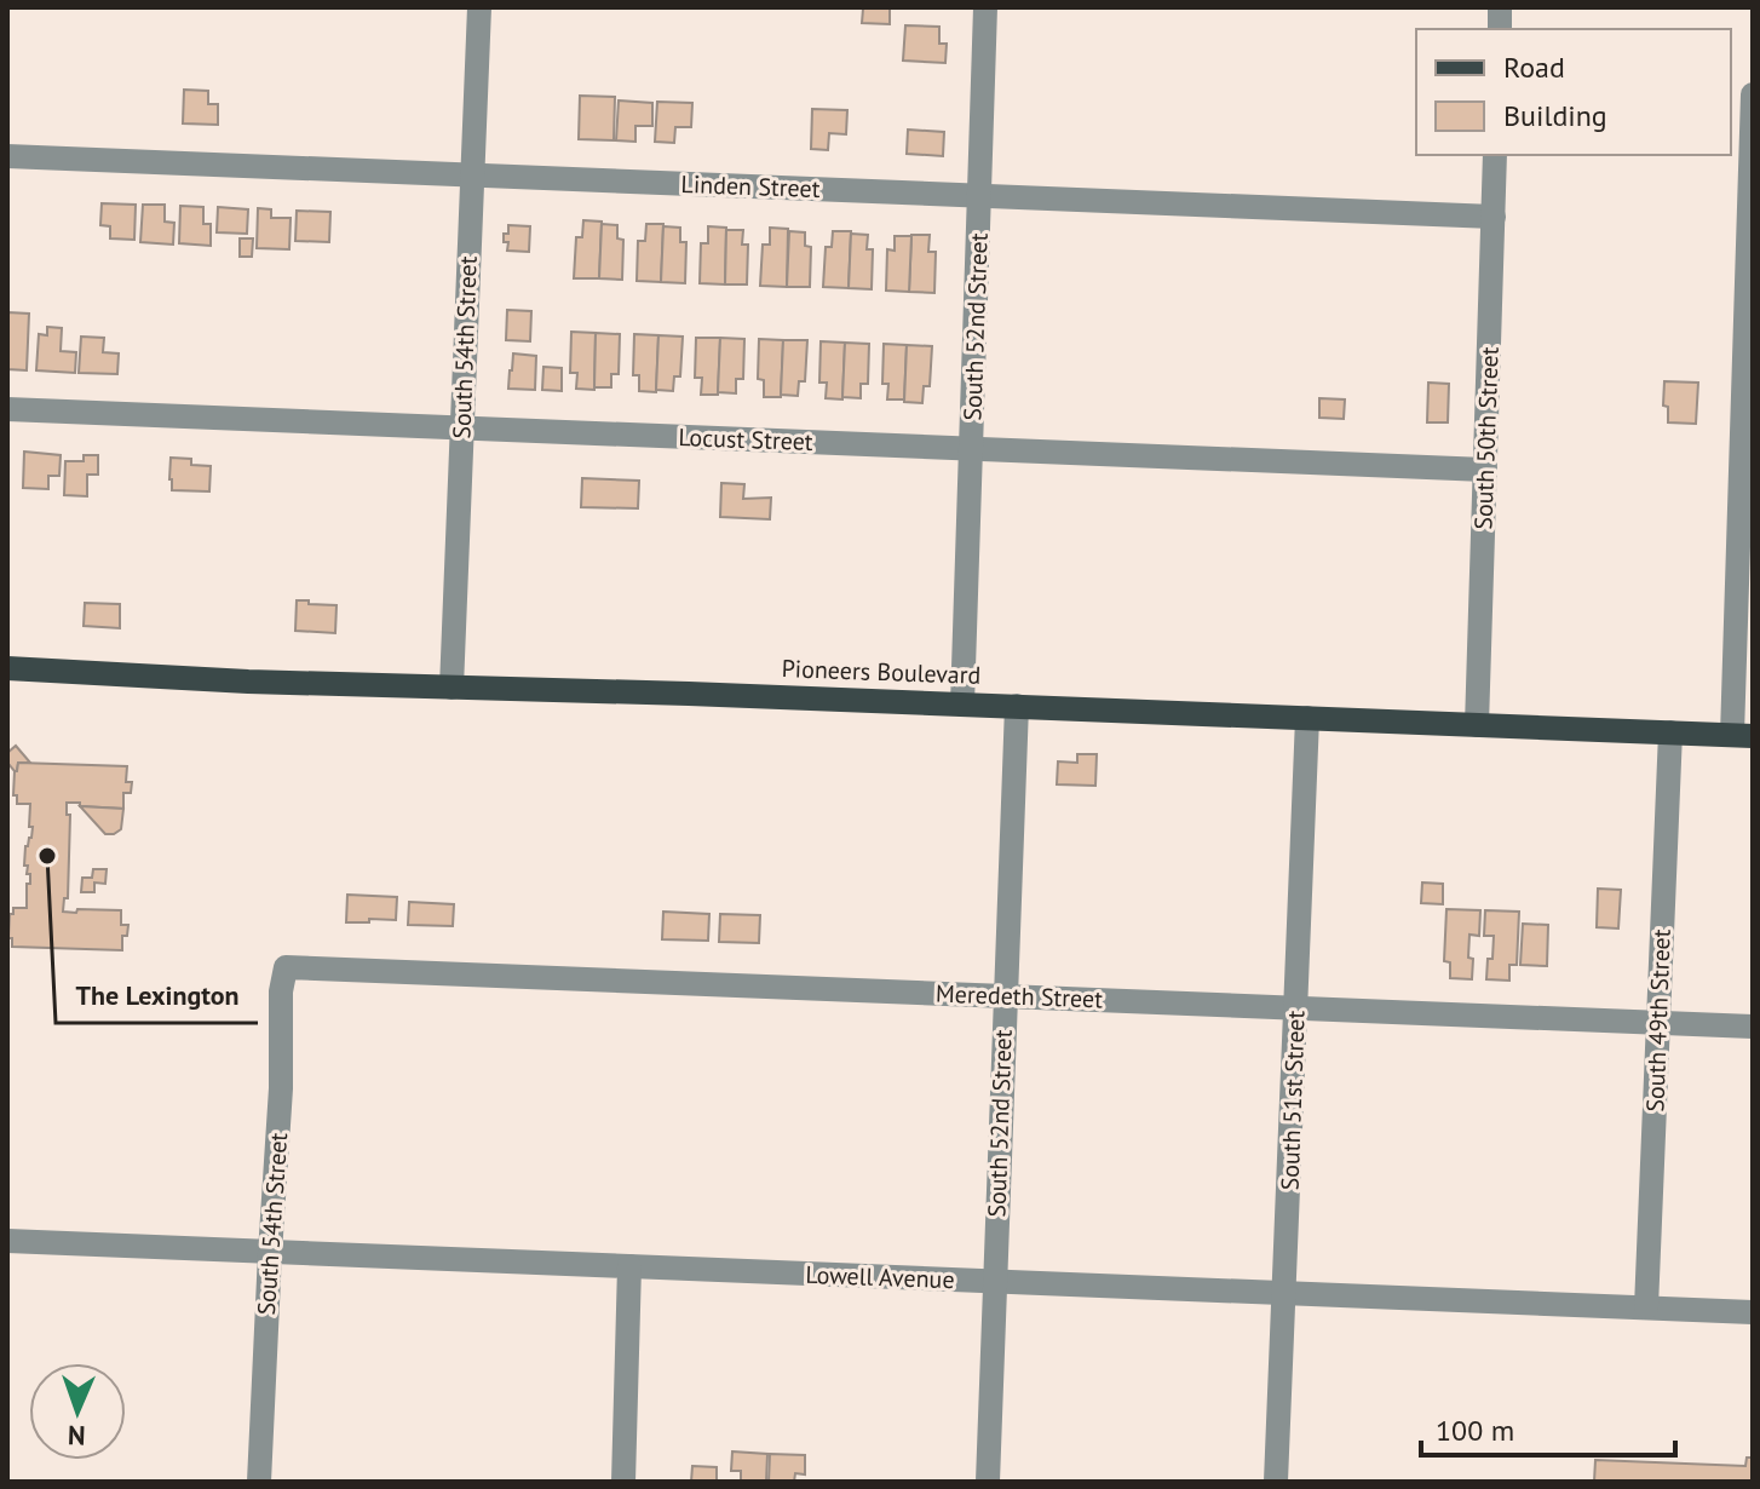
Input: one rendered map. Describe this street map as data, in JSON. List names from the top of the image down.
{
  "streets": {
    "main road": ["Pioneers Boulevard"],
    "street": [
      "Linden Street",
      "South 52nd Street",
      "South 54th Street",
      "South 50th Street",
      "Locust Street",
      "Meredeth Street",
      "South 49th Street",
      "South 51st Street",
      "Lowell Avenue"
    ]
  },
  "crossings": [
    ["Linden Street", "South 52nd Street"],
    ["Linden Street", "South 54th Street"],
    ["Linden Street", "South 50th Street"],
    ["South 52nd Street", "Locust Street"],
    ["South 52nd Street", "Pioneers Boulevard"],
    ["South 52nd Street", "Meredeth Street"],
    ["South 52nd Street", "Lowell Avenue"],
    ["South 54th Street", "Locust Street"],
    ["South 54th Street", "Pioneers Boulevard"],
    ["South 54th Street", "Meredeth Street"],
    ["South 54th Street", "Lowell Avenue"],
    ["South 50th Street", "Locust Street"],
    ["South 50th Street", "Pioneers Boulevard"],
    ["Pioneers Boulevard", "South 49th Street"],
    ["Pioneers Boulevard", "South 51st Street"],
    ["Meredeth Street", "South 49th Street"],
    ["Meredeth Street", "South 51st Street"],
    ["South 49th Street", "Lowell Avenue"],
    ["South 51st Street", "Lowell Avenue"]
  ],
  "places": ["The Lexington"],
  "legend": ["Road", "Building"],
  "scale_bar": "100 m",
  "north": "bottom"
}
